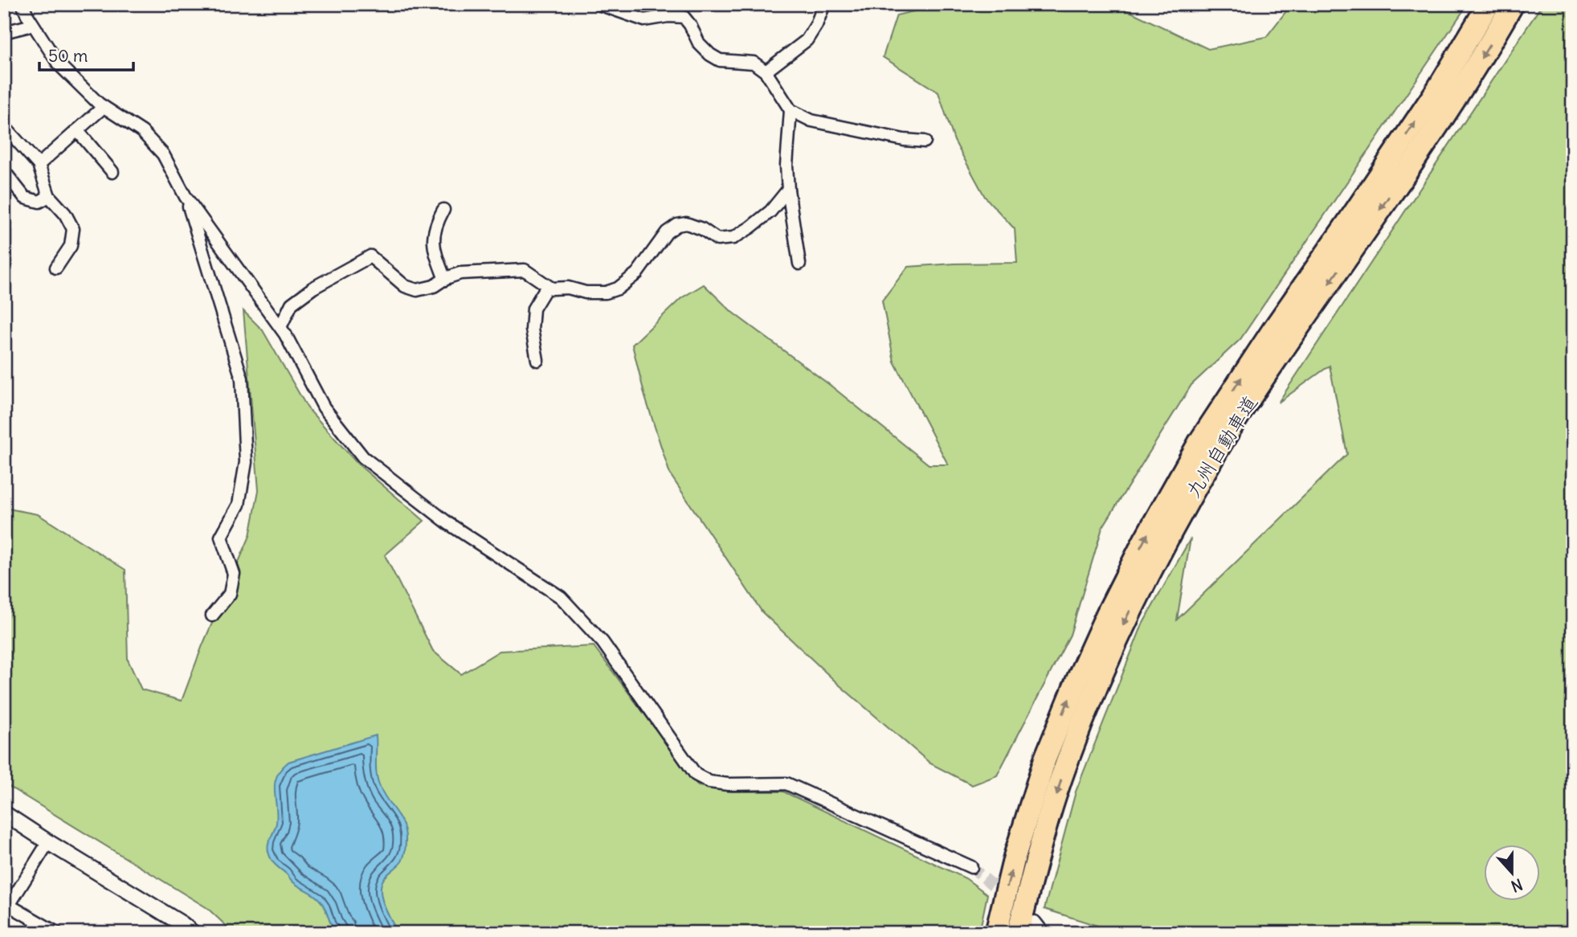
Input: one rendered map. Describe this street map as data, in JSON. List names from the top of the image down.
{
  "streets": {
    "highway": ["九州自動車道"]
  },
  "scale_bar": "50 m",
  "north": "bottom"
}
